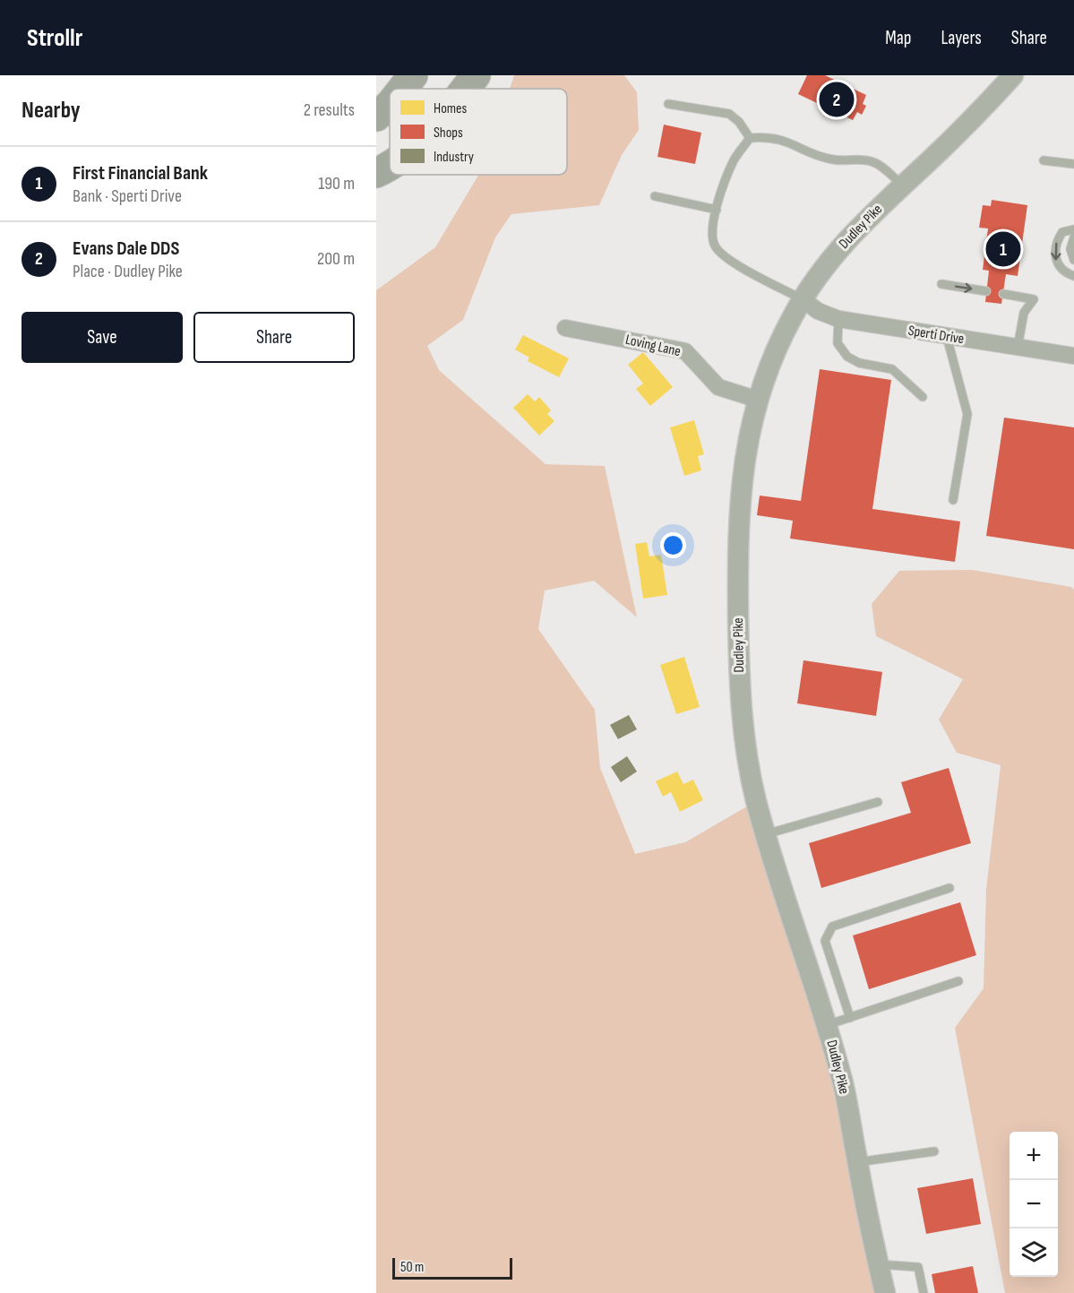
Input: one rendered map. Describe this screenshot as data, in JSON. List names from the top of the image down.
{
  "streets": {
    "street": ["Dudley Pike", "Sperti Drive", "Loving Lane"]
  },
  "crossings": [
    ["Dudley Pike", "Sperti Drive"],
    ["Dudley Pike", "Loving Lane"]
  ],
  "legend": ["Homes", "Shops", "Industry"],
  "scale_bar": "50 m",
  "page": {
    "header": "Strollr",
    "nav": ["Map", "Layers", "Share"],
    "heading": ["Nearby", "2 results"],
    "pins": ["2", "1"],
    "list": [
      {
        "mark": "1",
        "name": "First Financial Bank",
        "note": "Bank · Sperti Drive",
        "value": "190 m"
      },
      {
        "mark": "2",
        "name": "Evans Dale DDS",
        "note": "Place · Dudley Pike",
        "value": "200 m"
      }
    ],
    "buttons": ["Save", "Share"],
    "map_buttons": ["+", "−"],
    "scale": "50 m"
  }
}
